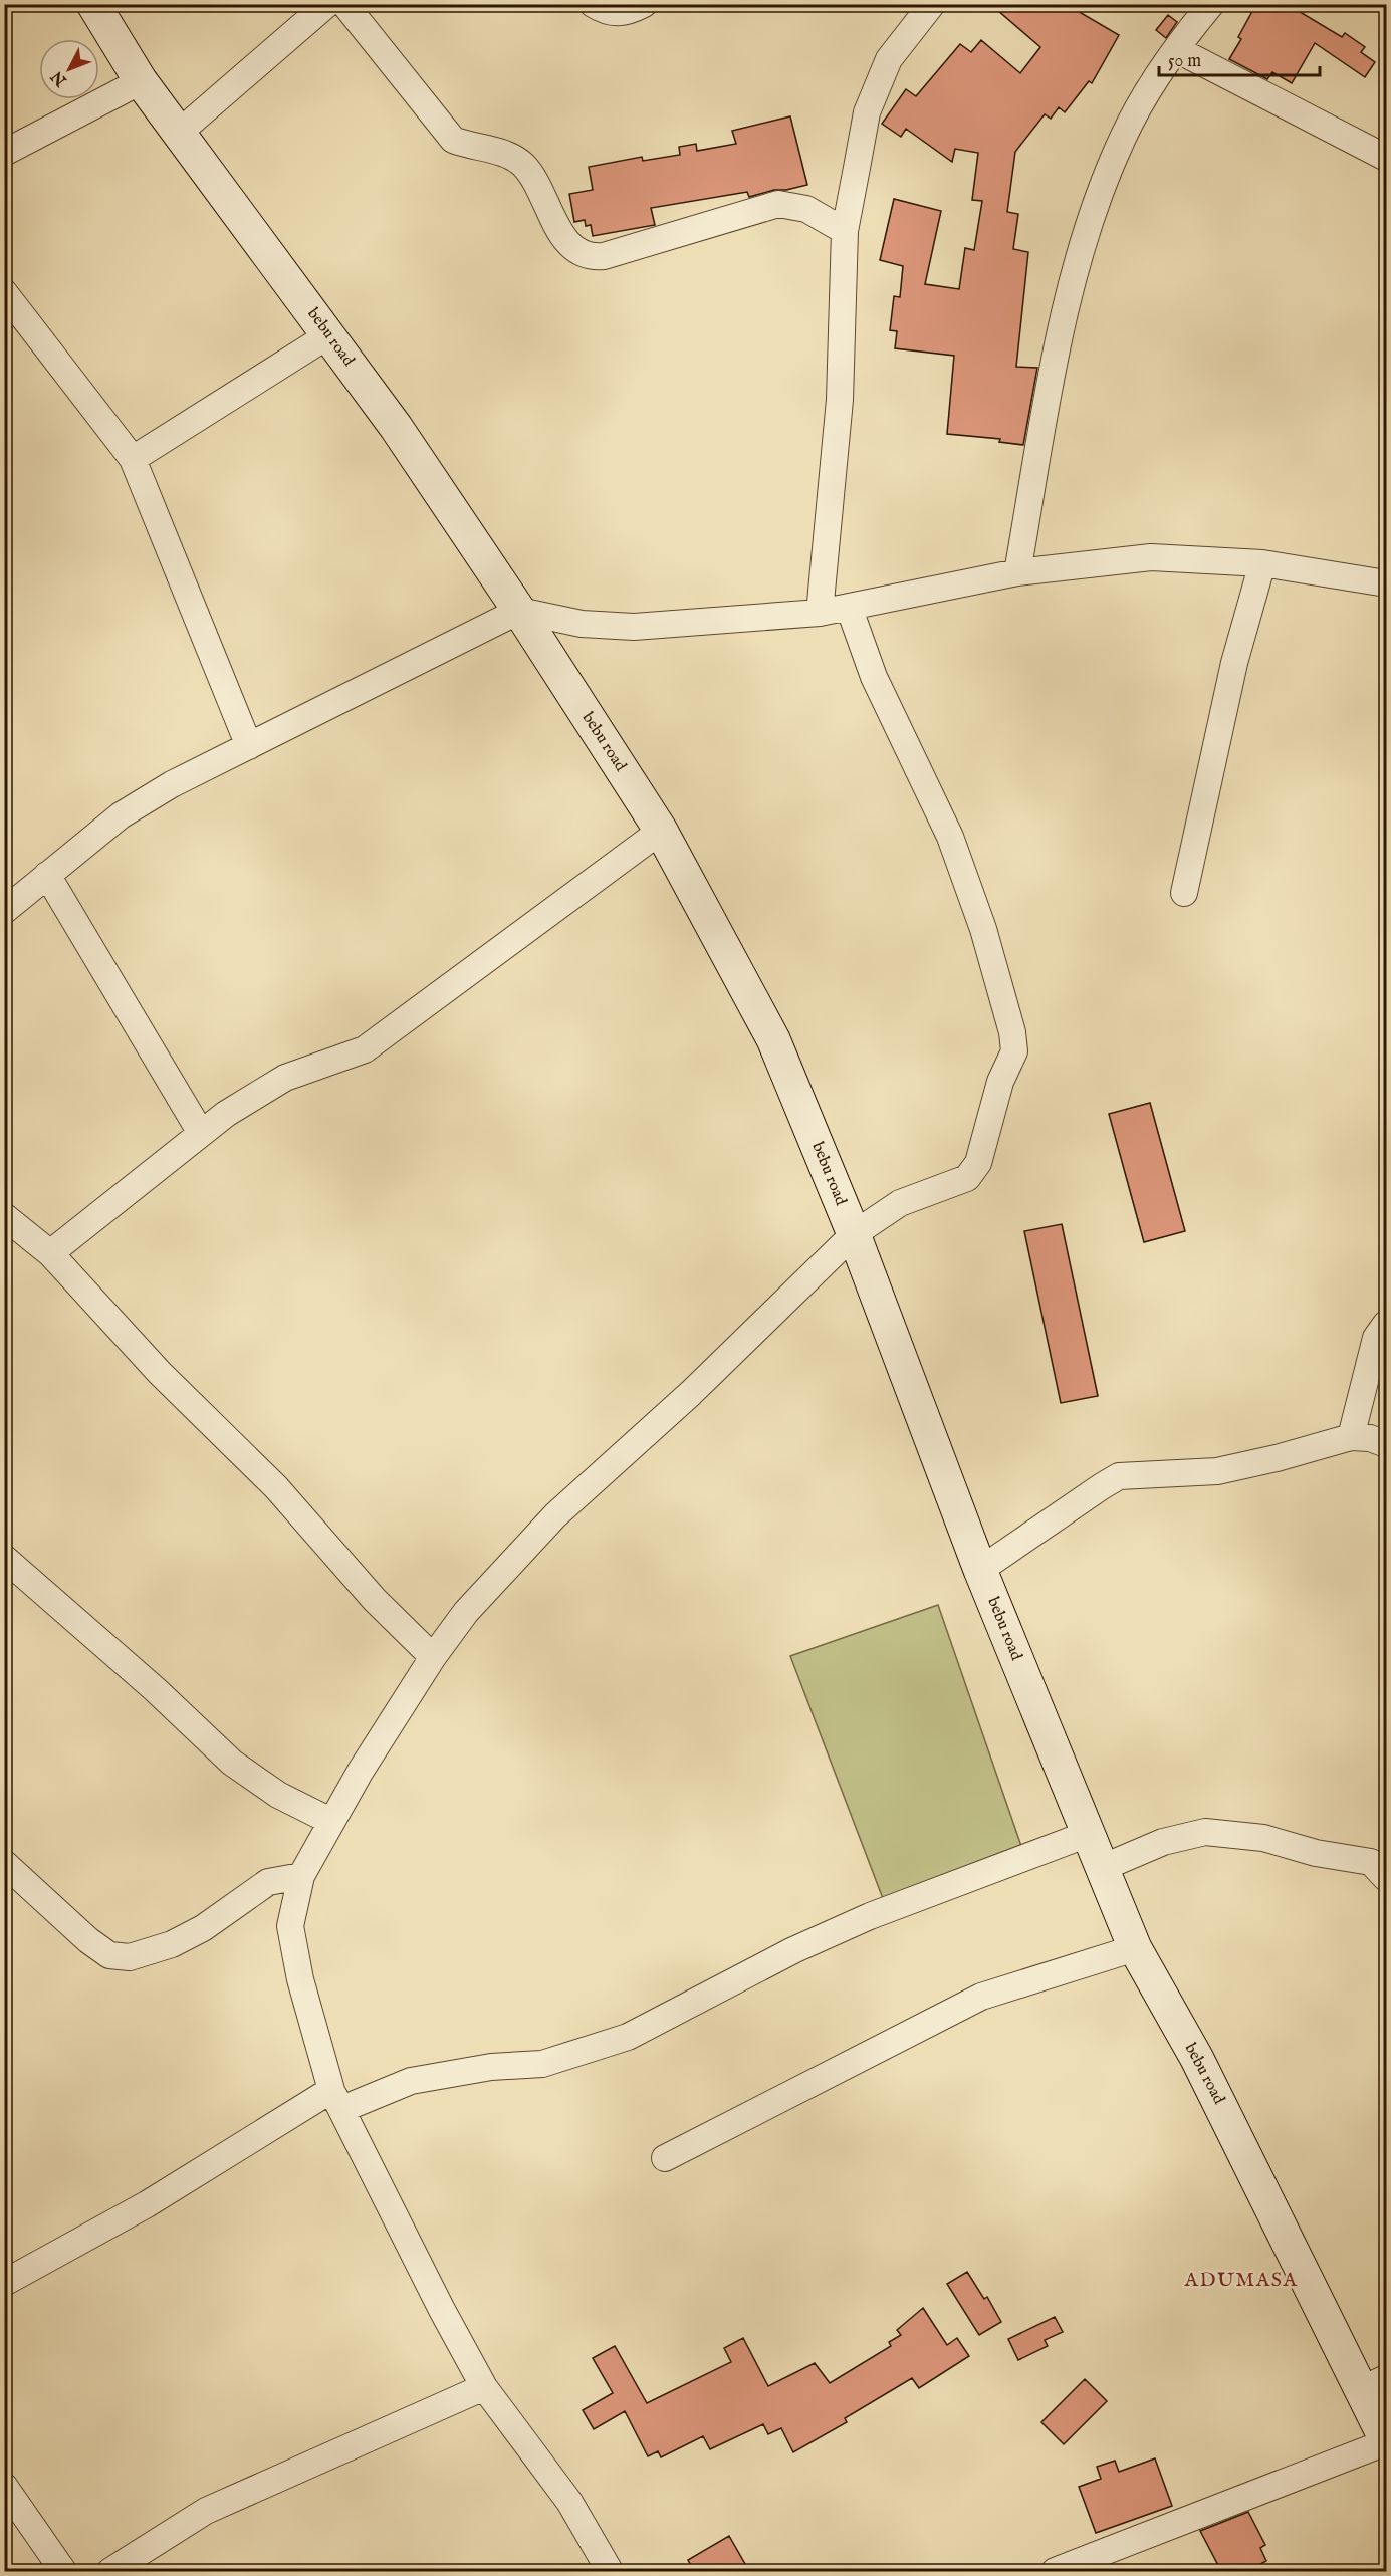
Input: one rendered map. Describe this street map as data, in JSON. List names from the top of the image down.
{
  "streets": {
    "street": ["bebu road"]
  },
  "districts": ["ADUMASA"],
  "scale_bar": "50 m",
  "north": "bottom left"
}
